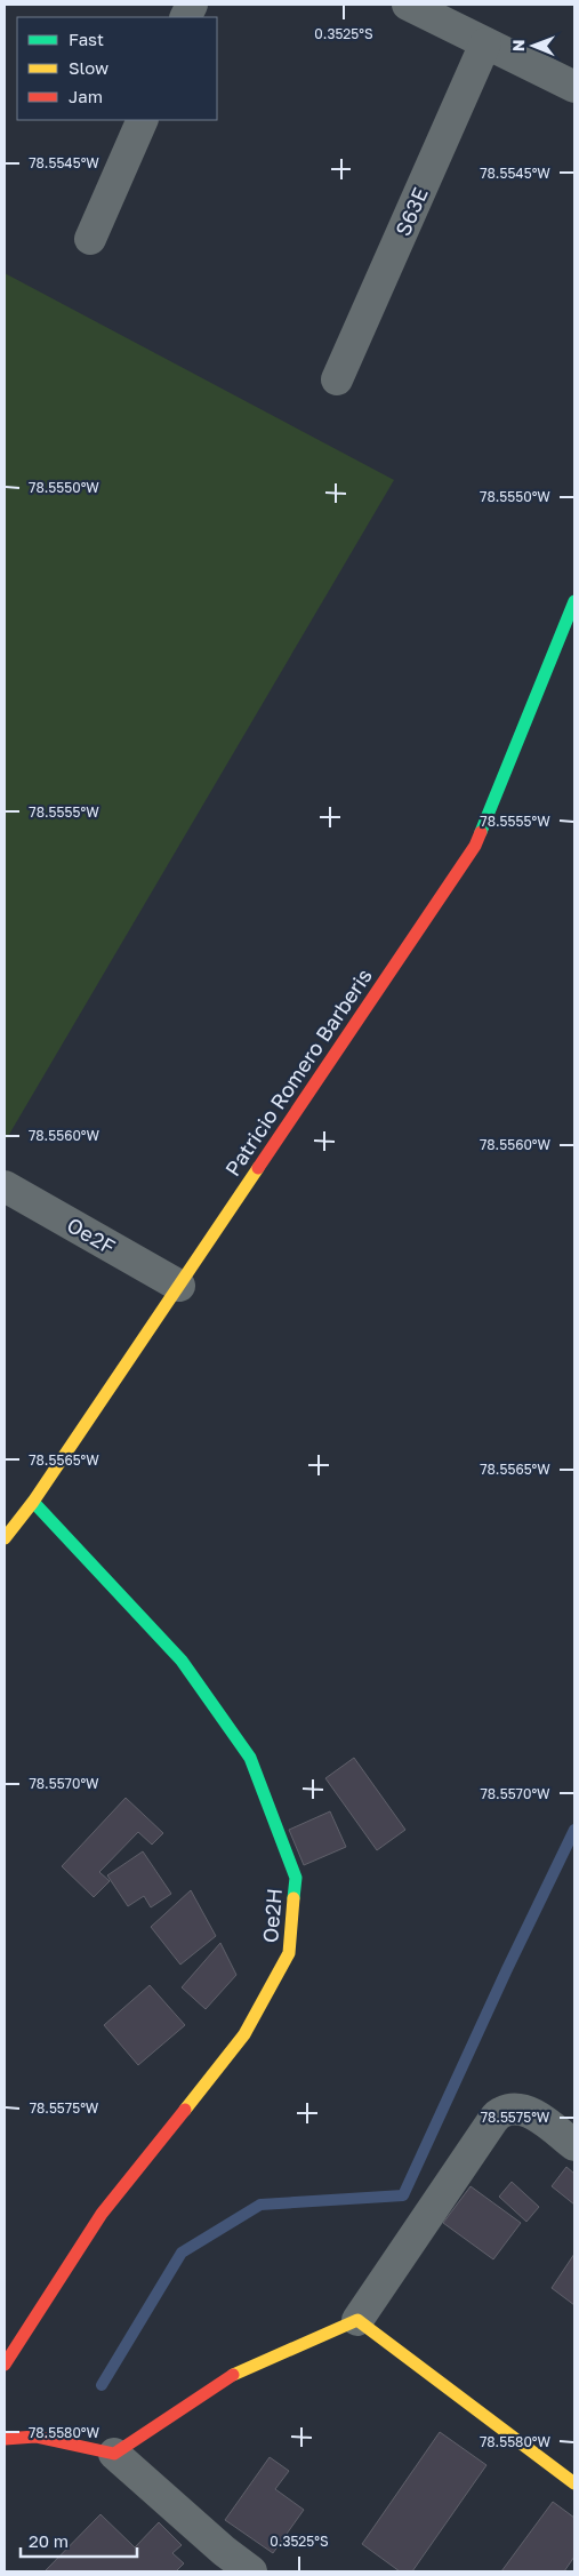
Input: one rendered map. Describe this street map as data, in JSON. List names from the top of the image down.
{
  "streets": {
    "street": [
      "S63E",
      "Patricio Romero Barberis",
      "Oe2F",
      "Oe2H"
    ]
  },
  "crossings": [
    ["Patricio Romero Barberis", "Oe2F"],
    ["Patricio Romero Barberis", "Oe2H"]
  ],
  "legend": ["Fast", "Slow", "Jam"],
  "scale_bar": "20 m",
  "north": "left",
  "coordinates": [
    "0.3525°S",
    "78.5545°W",
    "78.5550°W",
    "78.5555°W",
    "78.5560°W",
    "78.5565°W",
    "78.5570°W",
    "78.5575°W",
    "78.5580°W"
  ]
}
